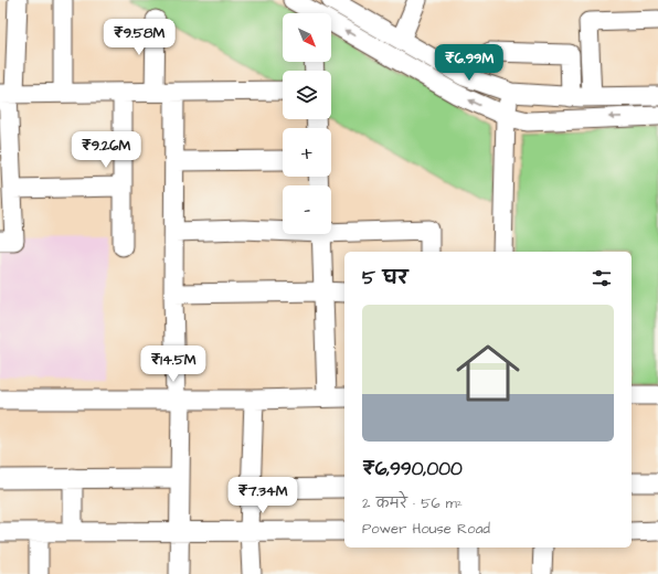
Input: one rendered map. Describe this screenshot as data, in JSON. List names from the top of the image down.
{
  "north": "bottom right",
  "page": {
    "map_buttons": ["+", "−"],
    "price": [
      "₹9.58M",
      "₹6.99M",
      "₹9.26M",
      "₹14.5M",
      "₹7.34M"
    ],
    "heading": "5 घर",
    "list": [
      {
        "name": "₹6,990,000",
        "note": "2 कमरे · 56 m² · Power House Road"
      }
    ]
  }
}
